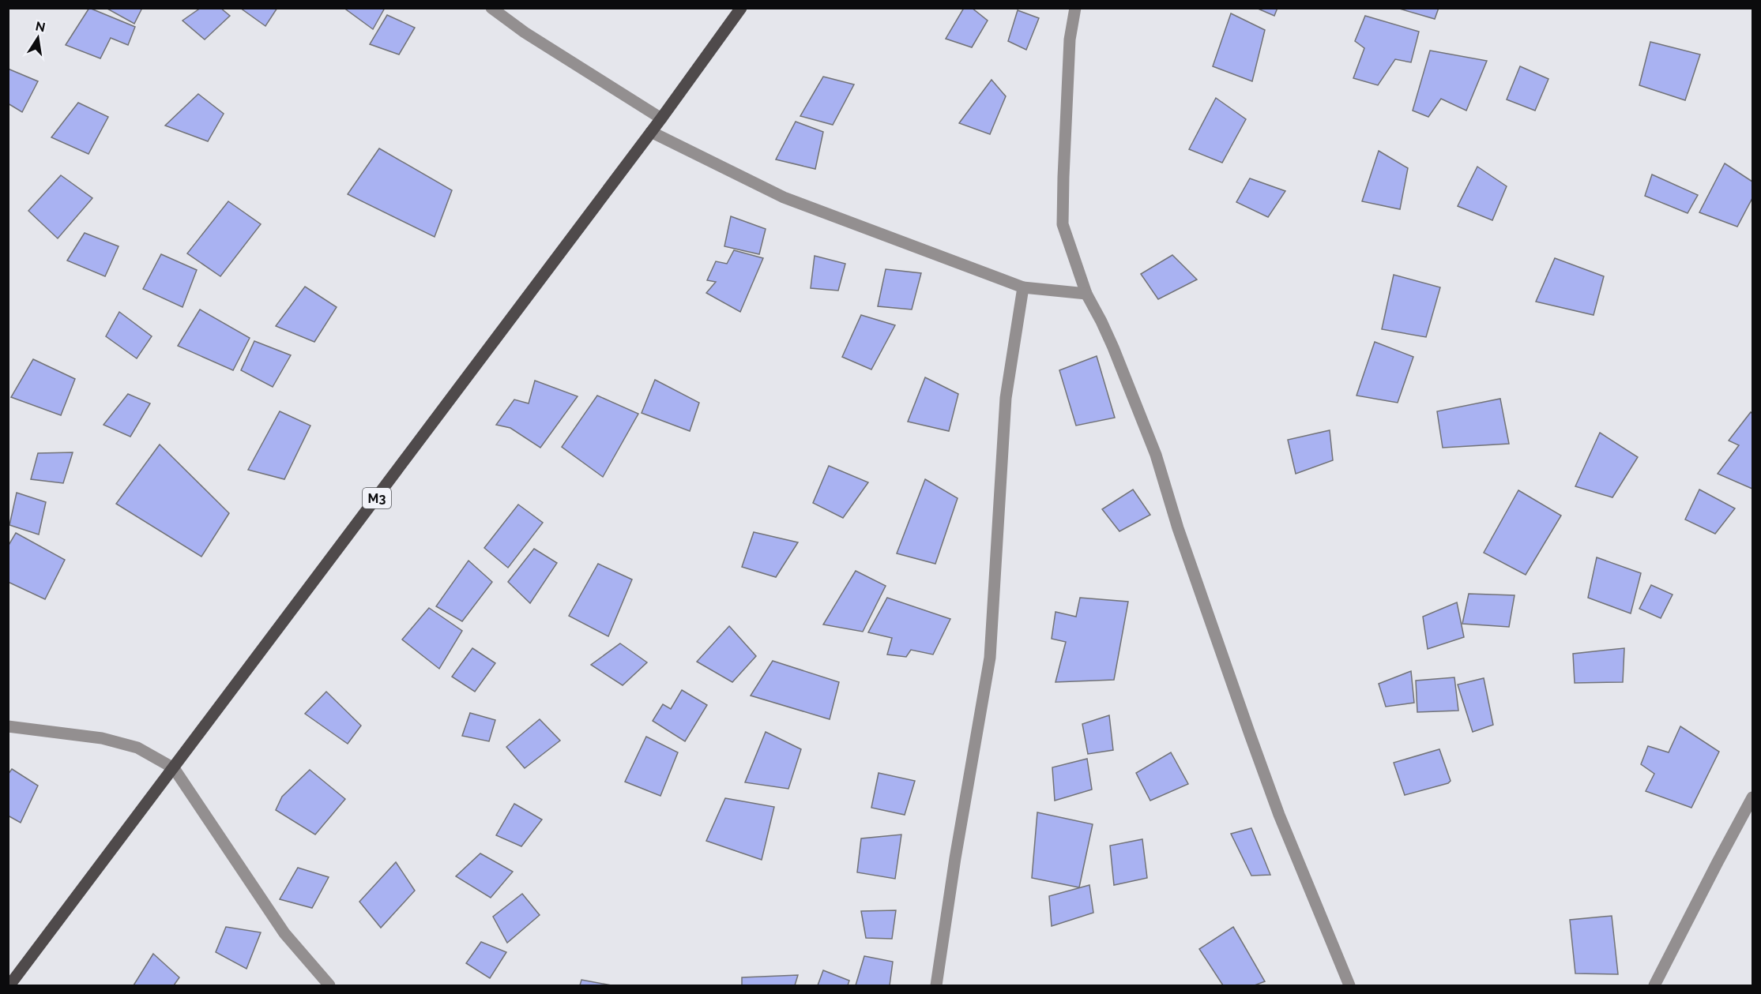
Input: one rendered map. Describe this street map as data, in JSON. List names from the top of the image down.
{
  "streets": {
    "main road": ["M3"]
  },
  "north": "top"
}
